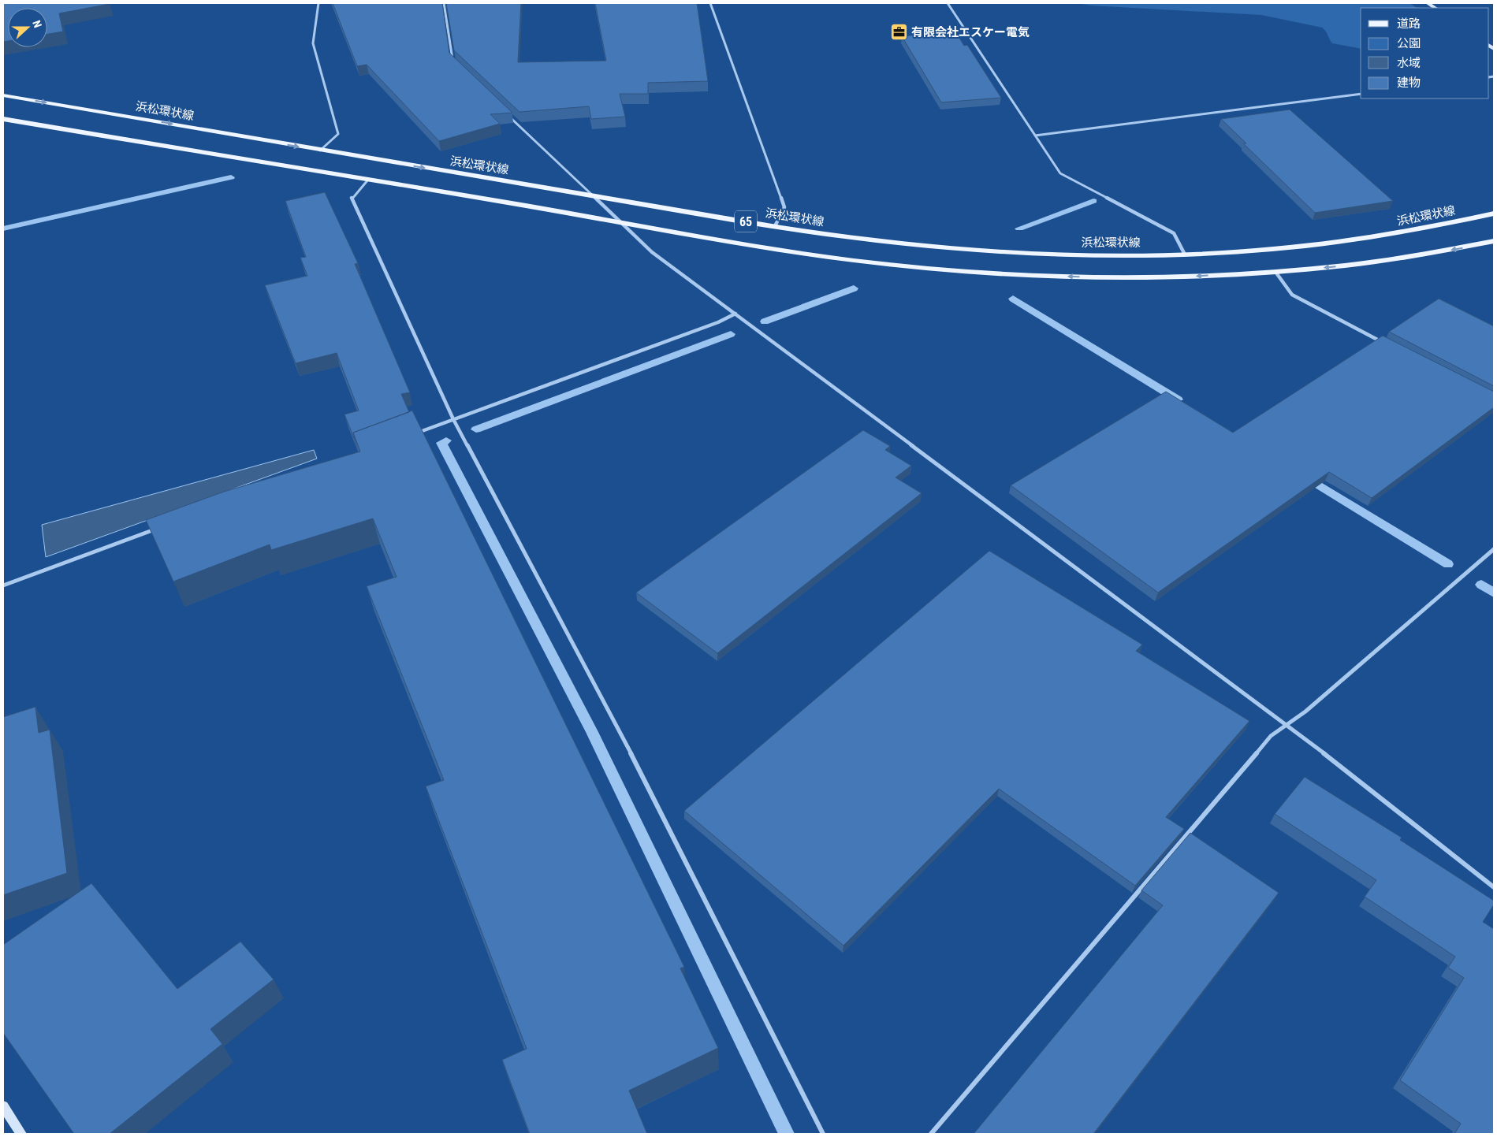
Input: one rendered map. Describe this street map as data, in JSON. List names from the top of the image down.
{
  "streets": {
    "main road": ["浜松環状線", "65"]
  },
  "places": {
    "office": ["有限会社エスケー電気"]
  },
  "legend": [
    "道路",
    "公園",
    "水域",
    "建物"
  ],
  "north": "right"
}
